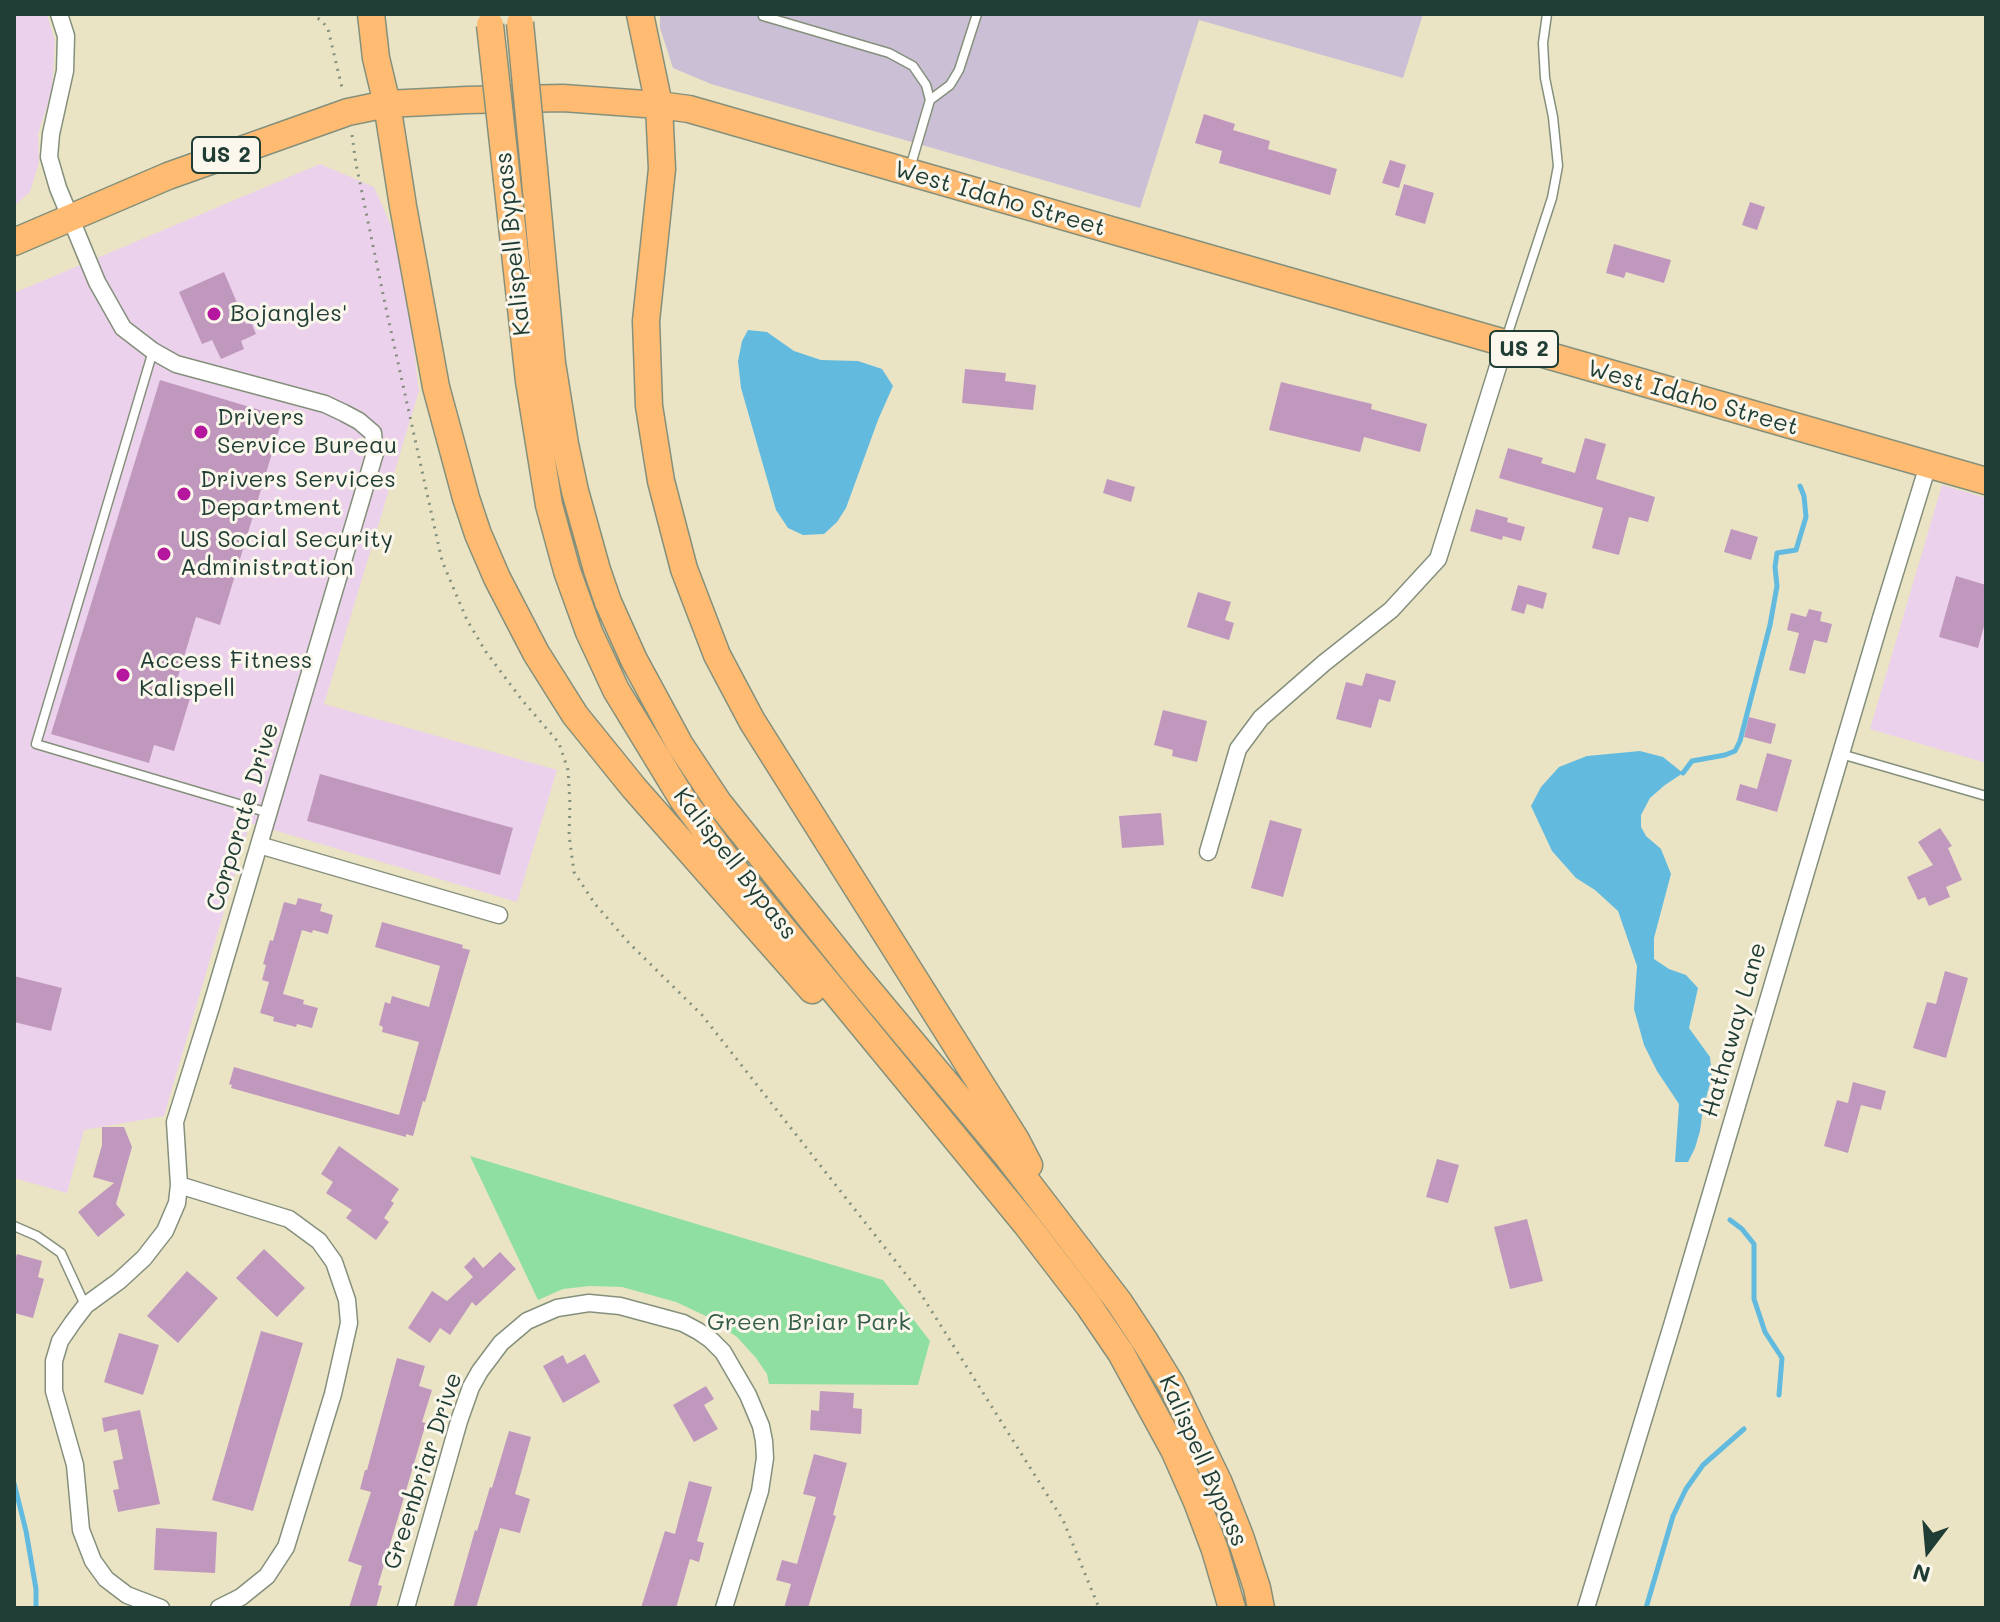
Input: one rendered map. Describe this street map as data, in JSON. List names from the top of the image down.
{
  "streets": {
    "highway": ["US 2", "West Idaho Street", "Kalispell Bypass"],
    "street": ["Corporate Drive", "Hathaway Lane", "Greenbriar Drive"]
  },
  "crossings": [
    ["West Idaho Street", "Corporate Drive"],
    ["West Idaho Street", "Hathaway Lane"]
  ],
  "parks": ["Green Briar Park"],
  "places": [
    "Bojangles'",
    "Drivers Service Bureau",
    "Drivers Services Department",
    "US Social Security Administration",
    "Access Fitness Kalispell"
  ],
  "north": "bottom"
}
